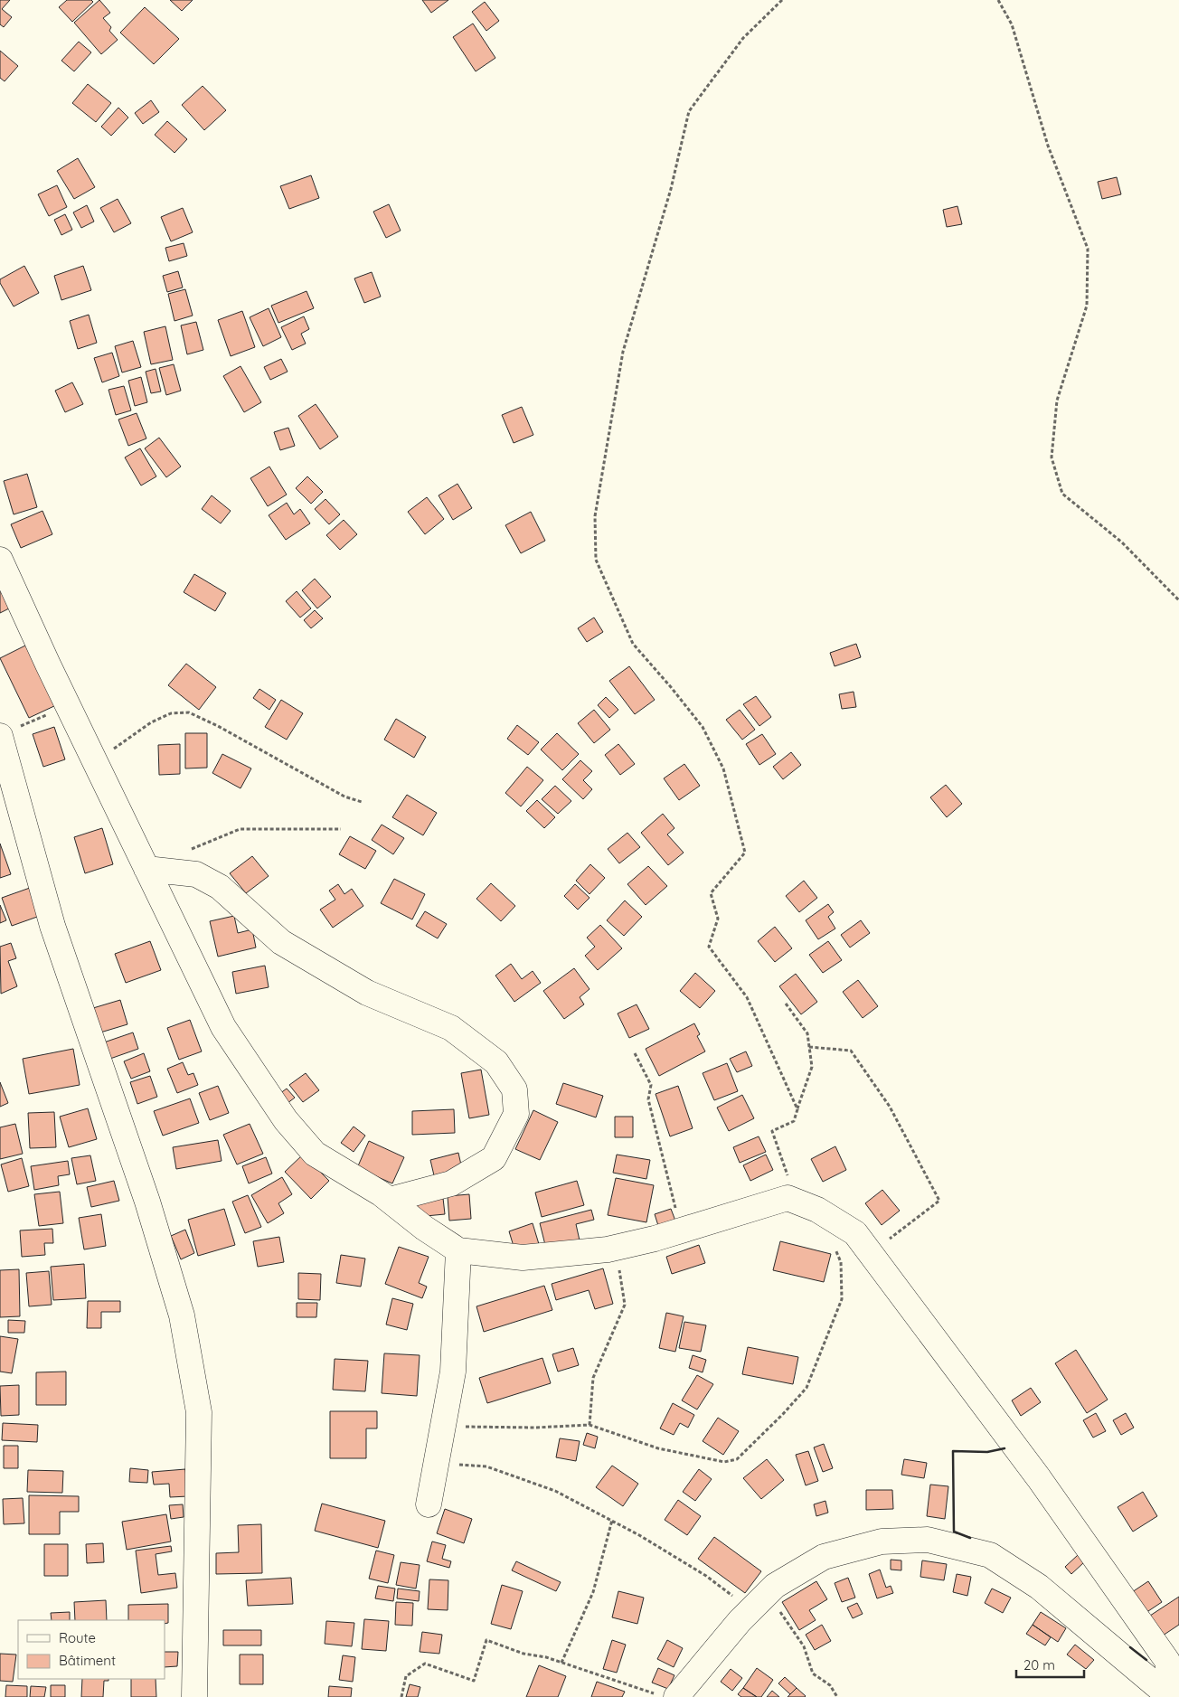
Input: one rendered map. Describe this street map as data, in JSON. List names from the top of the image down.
{
  "legend": ["Route", "Bâtiment"],
  "scale_bar": "20 m"
}
